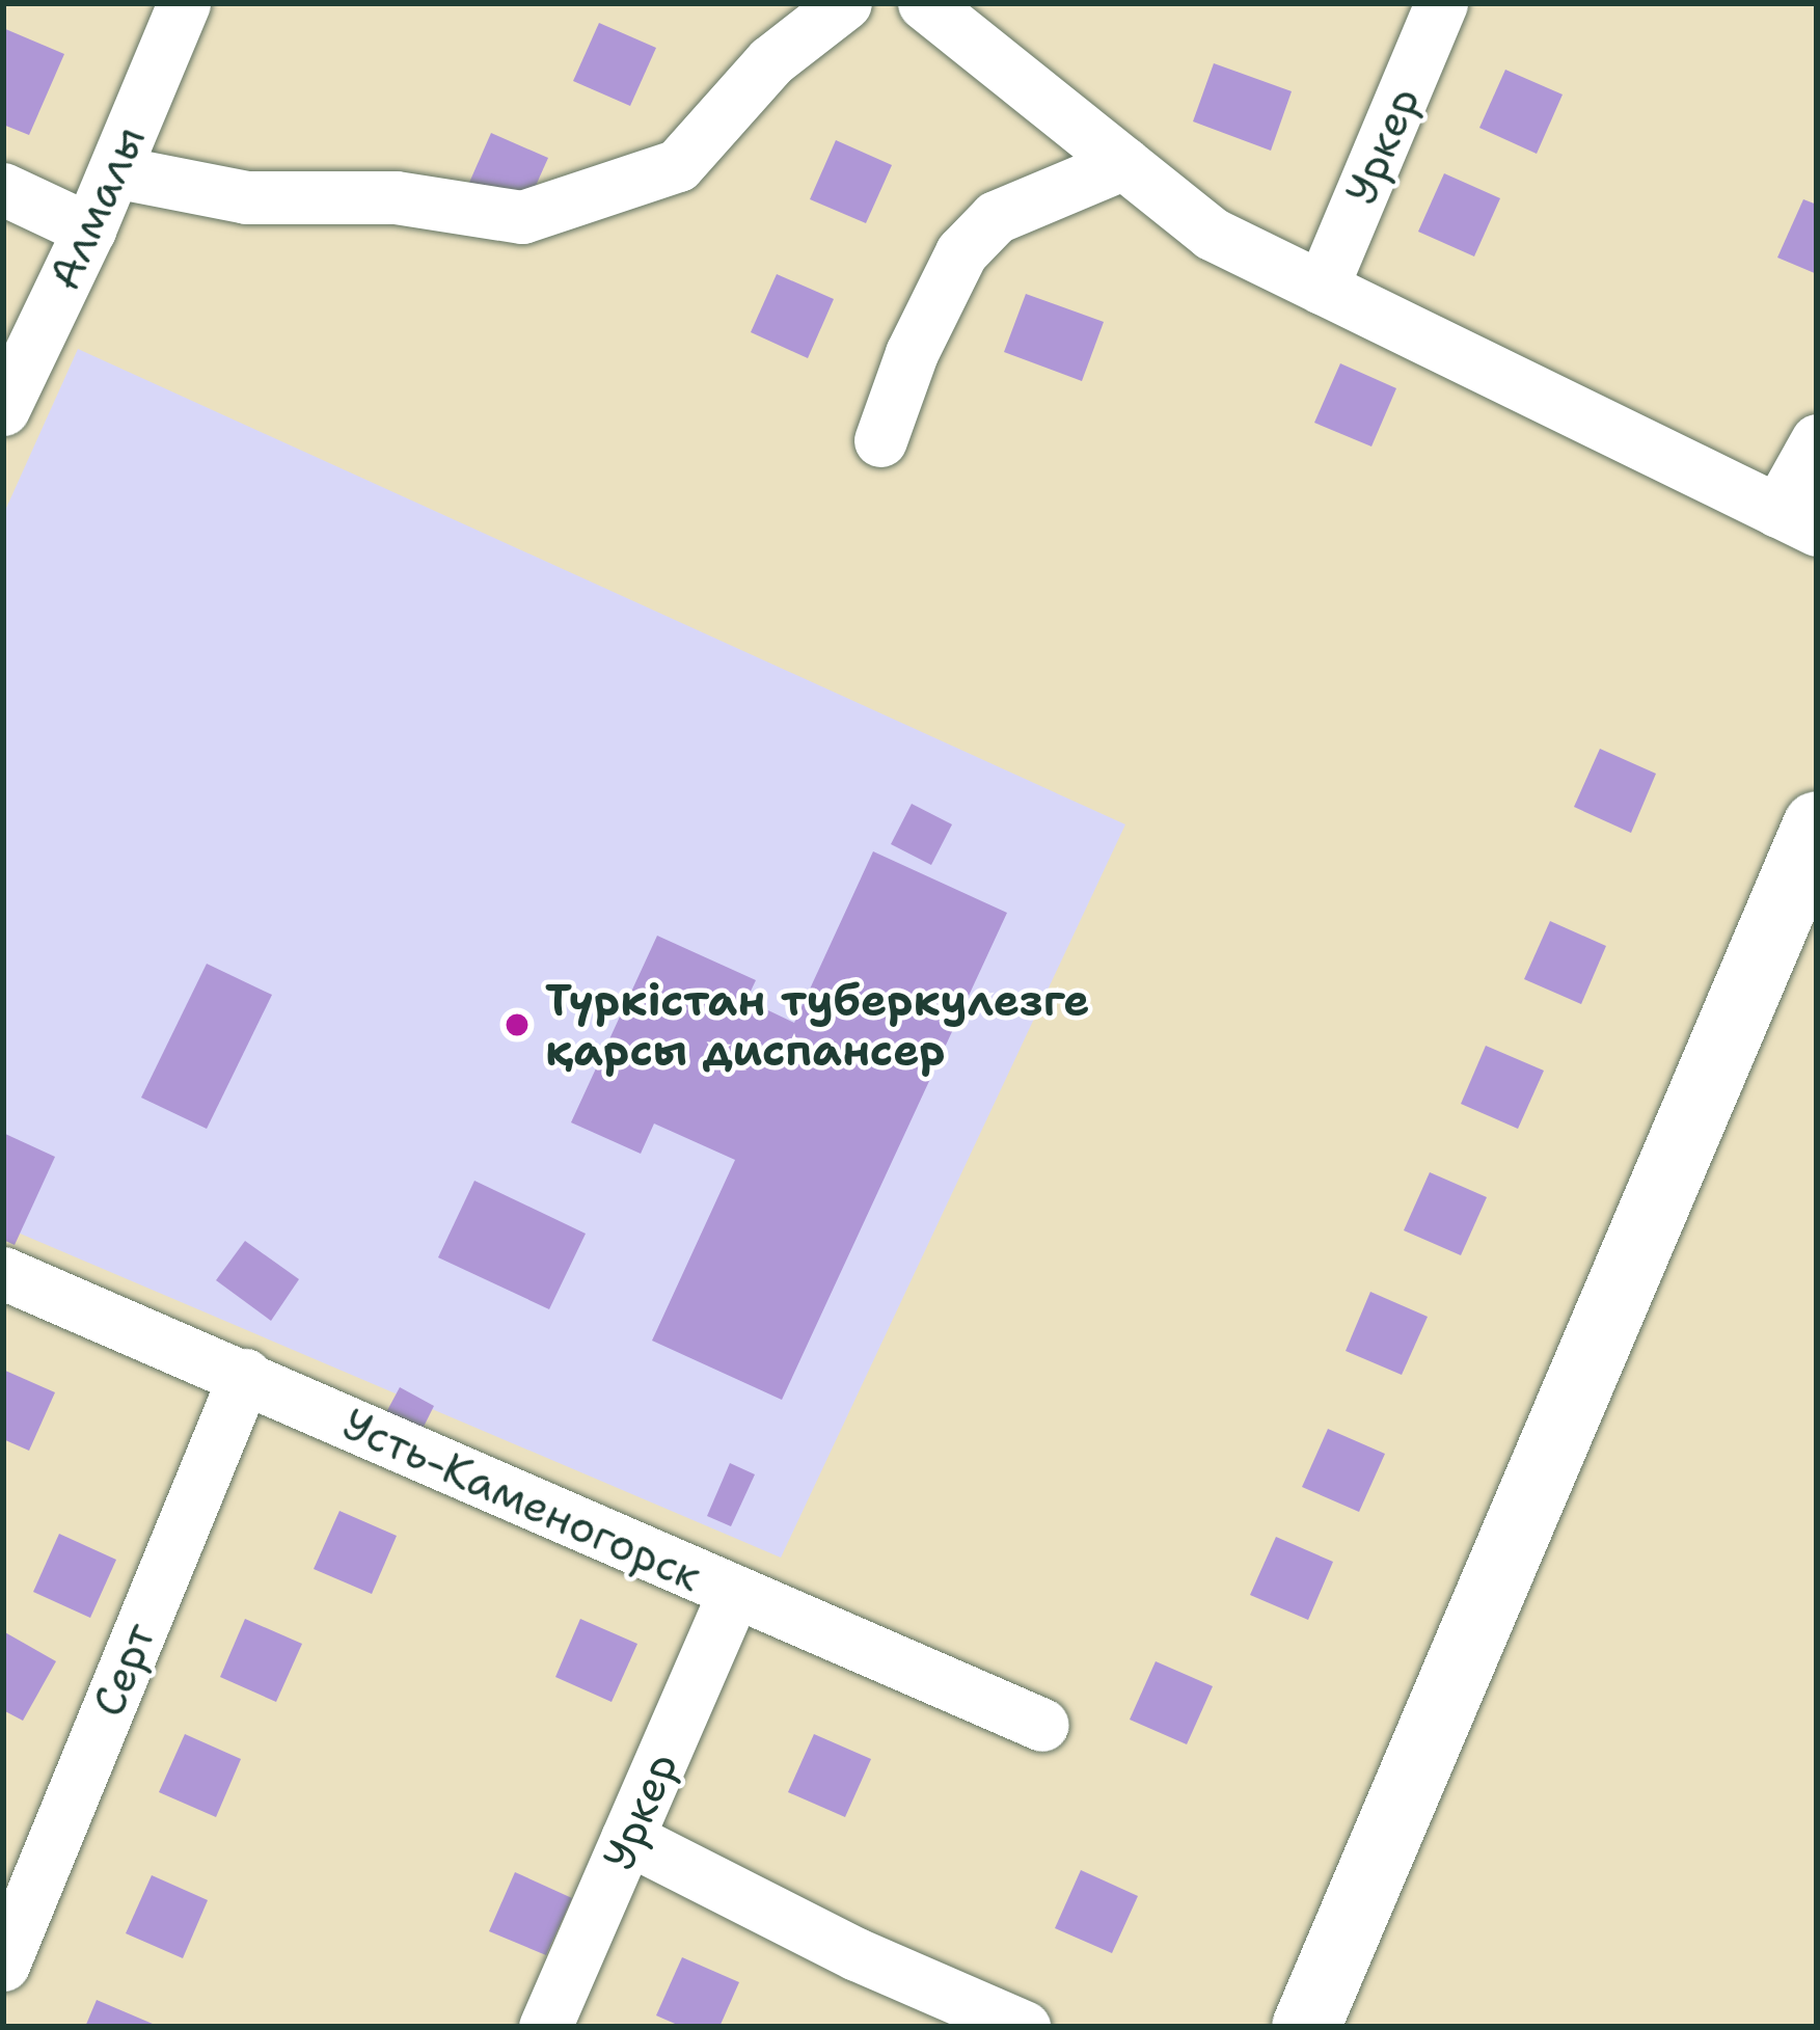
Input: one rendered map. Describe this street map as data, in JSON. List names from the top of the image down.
{
  "streets": {
    "street": [
      "Уркер",
      "Алмалы",
      "Усть-Каменогорск",
      "Серт"
    ]
  },
  "crossings": [
    ["Уркер", "Усть-Каменогорск"],
    ["Усть-Каменогорск", "Серт"]
  ],
  "places": ["Түркістан туберкулезге қарсы диспансер"]
}
